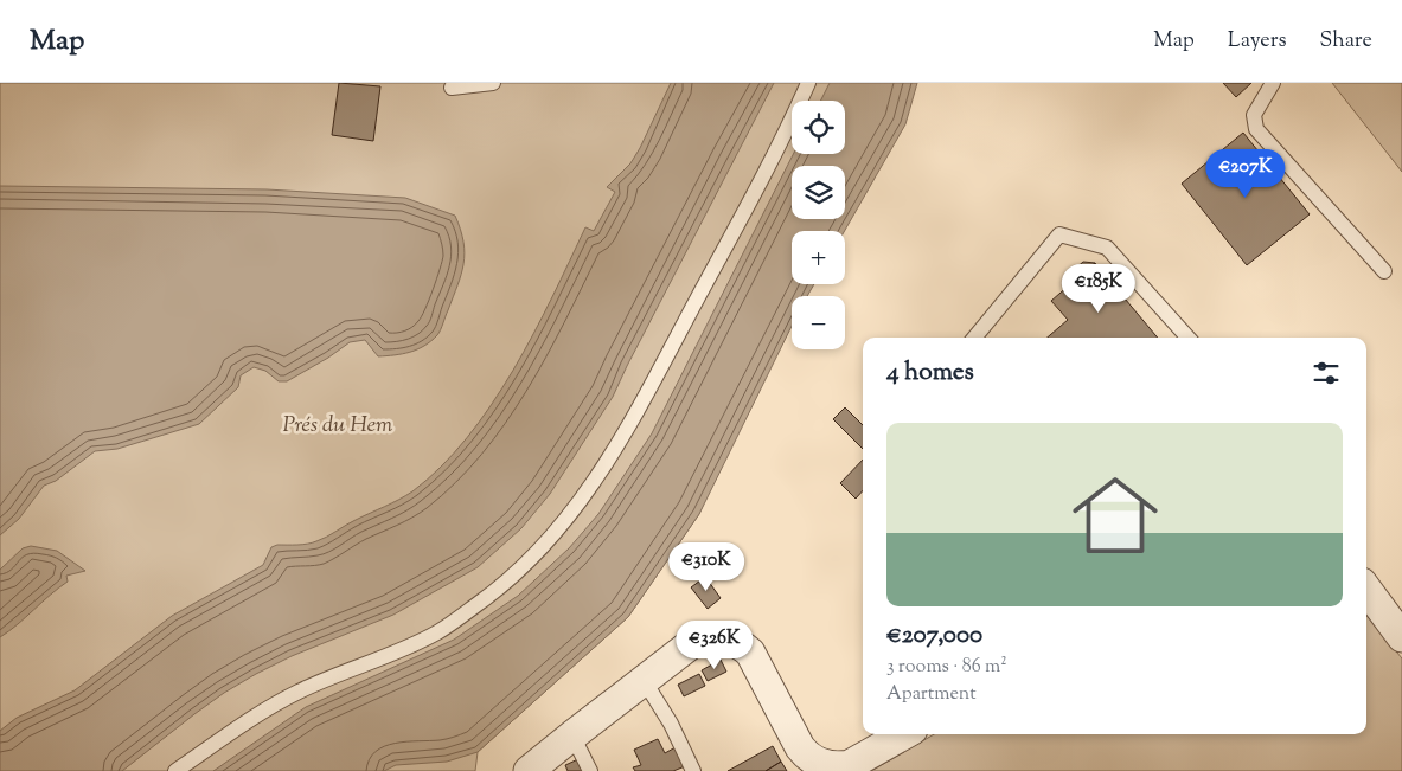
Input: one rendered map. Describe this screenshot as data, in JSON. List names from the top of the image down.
{
  "parks": ["Prés du Hem"],
  "page": {
    "header": "Map",
    "nav": ["Map", "Layers", "Share"],
    "map_buttons": ["+", "−"],
    "price": [
      "€207K",
      "€185K",
      "€310K",
      "€326K"
    ],
    "heading": "4 homes",
    "list": [
      {
        "name": "€207,000",
        "note": "3 rooms · 86 m² · Apartment"
      }
    ]
  }
}
